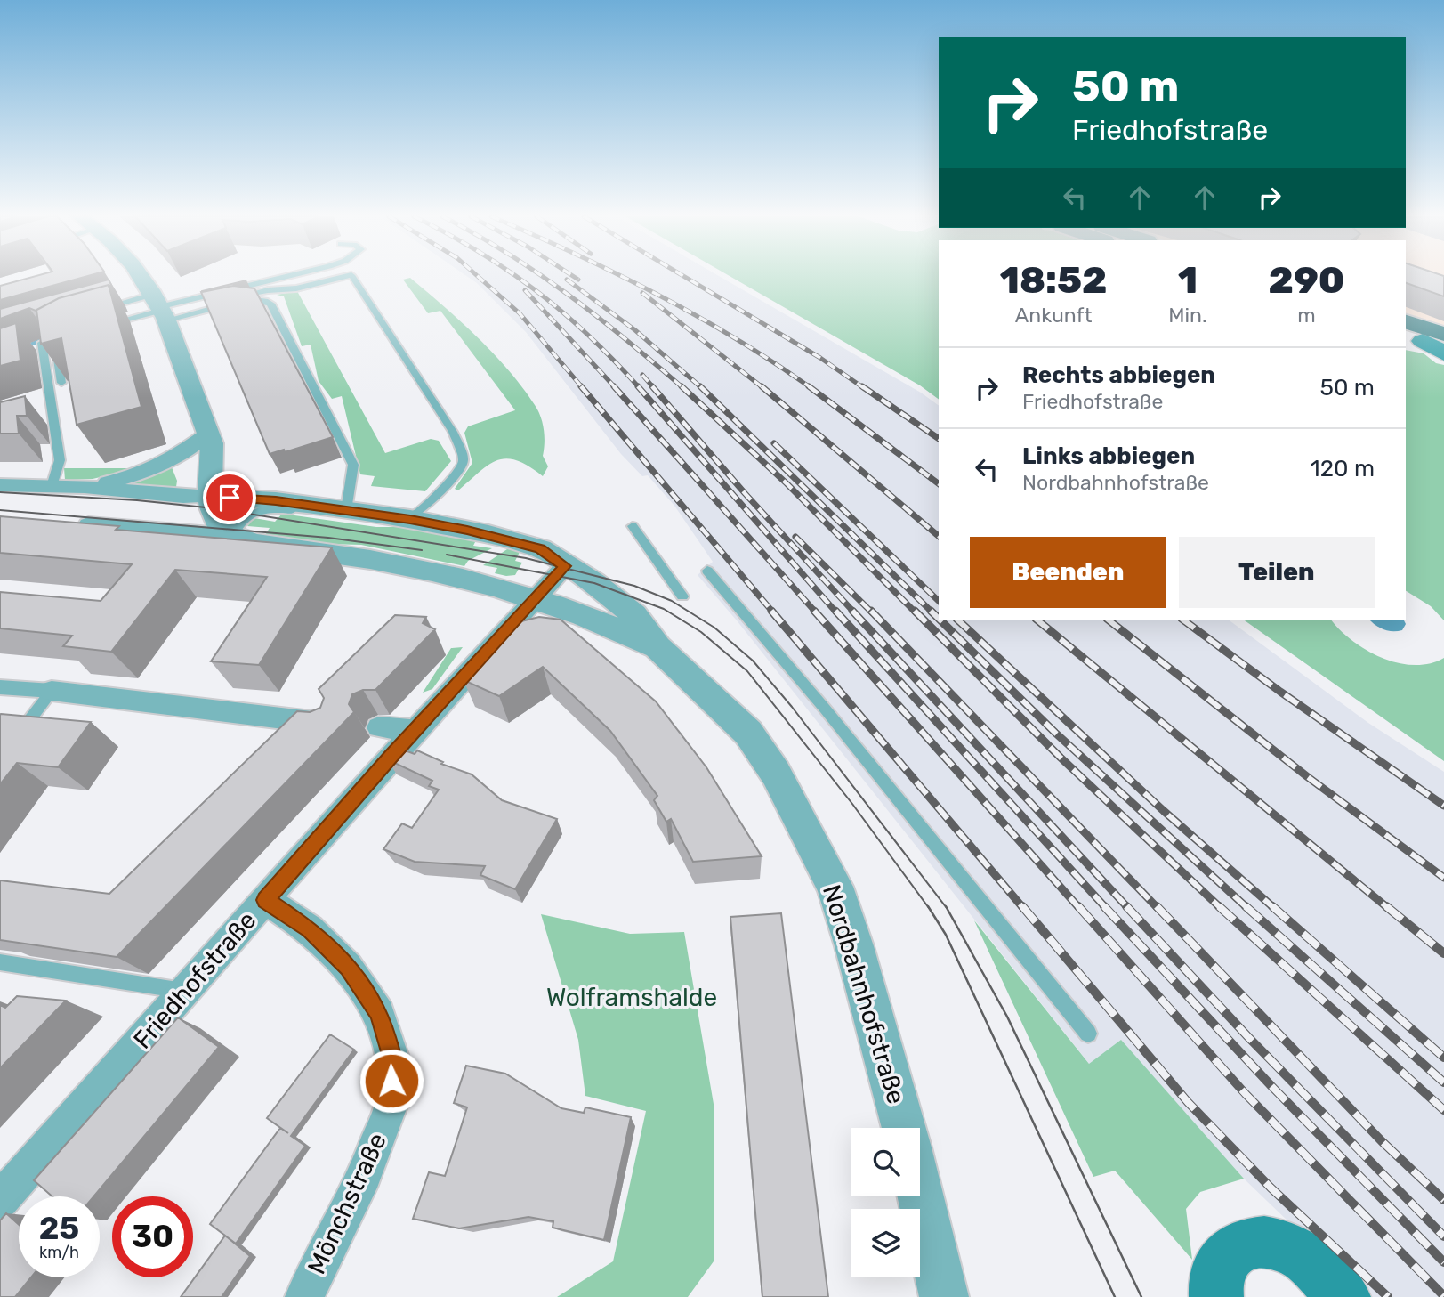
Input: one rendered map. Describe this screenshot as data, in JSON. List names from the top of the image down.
{
  "streets": {
    "street": ["Friedhofstraße", "Nordbahnhofstraße", "Mönchstraße"]
  },
  "crossings": [
    ["Friedhofstraße", "Nordbahnhofstraße"],
    ["Friedhofstraße", "Mönchstraße"]
  ],
  "parks": ["Wolframshalde"],
  "page": {
    "turn": ["50 m", "Friedhofstraße"],
    "eta": [
      "18:52",
      "Ankunft",
      "1",
      "Min.",
      "290",
      "m"
    ],
    "list": [
      {
        "name": "Rechts abbiegen",
        "note": "Friedhofstraße",
        "value": "50 m"
      },
      {
        "name": "Links abbiegen",
        "note": "Nordbahnhofstraße",
        "value": "120 m"
      }
    ],
    "buttons": ["Beenden", "Teilen"],
    "speed": "25 km/h",
    "limit": "30"
  }
}
